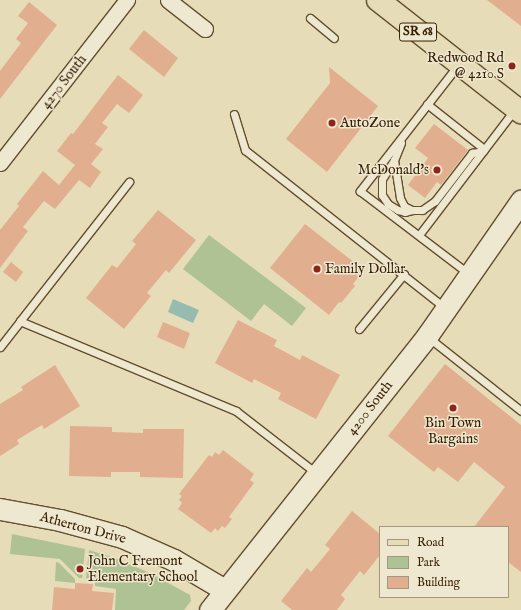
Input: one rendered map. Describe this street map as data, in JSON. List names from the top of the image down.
{
  "streets": {
    "main road": ["SR 68"],
    "street": ["4270 South", "4200 South", "Atherton Drive"]
  },
  "crossings": [
    ["4200 South", "Atherton Drive"]
  ],
  "places": [
    "Redwood Rd @ 4210 S",
    "AutoZone",
    "McDonald's",
    "Family Dollar",
    "Bin Town Bargains",
    "John C Fremont Elementary School"
  ],
  "legend": ["Road", "Park", "Building"]
}
